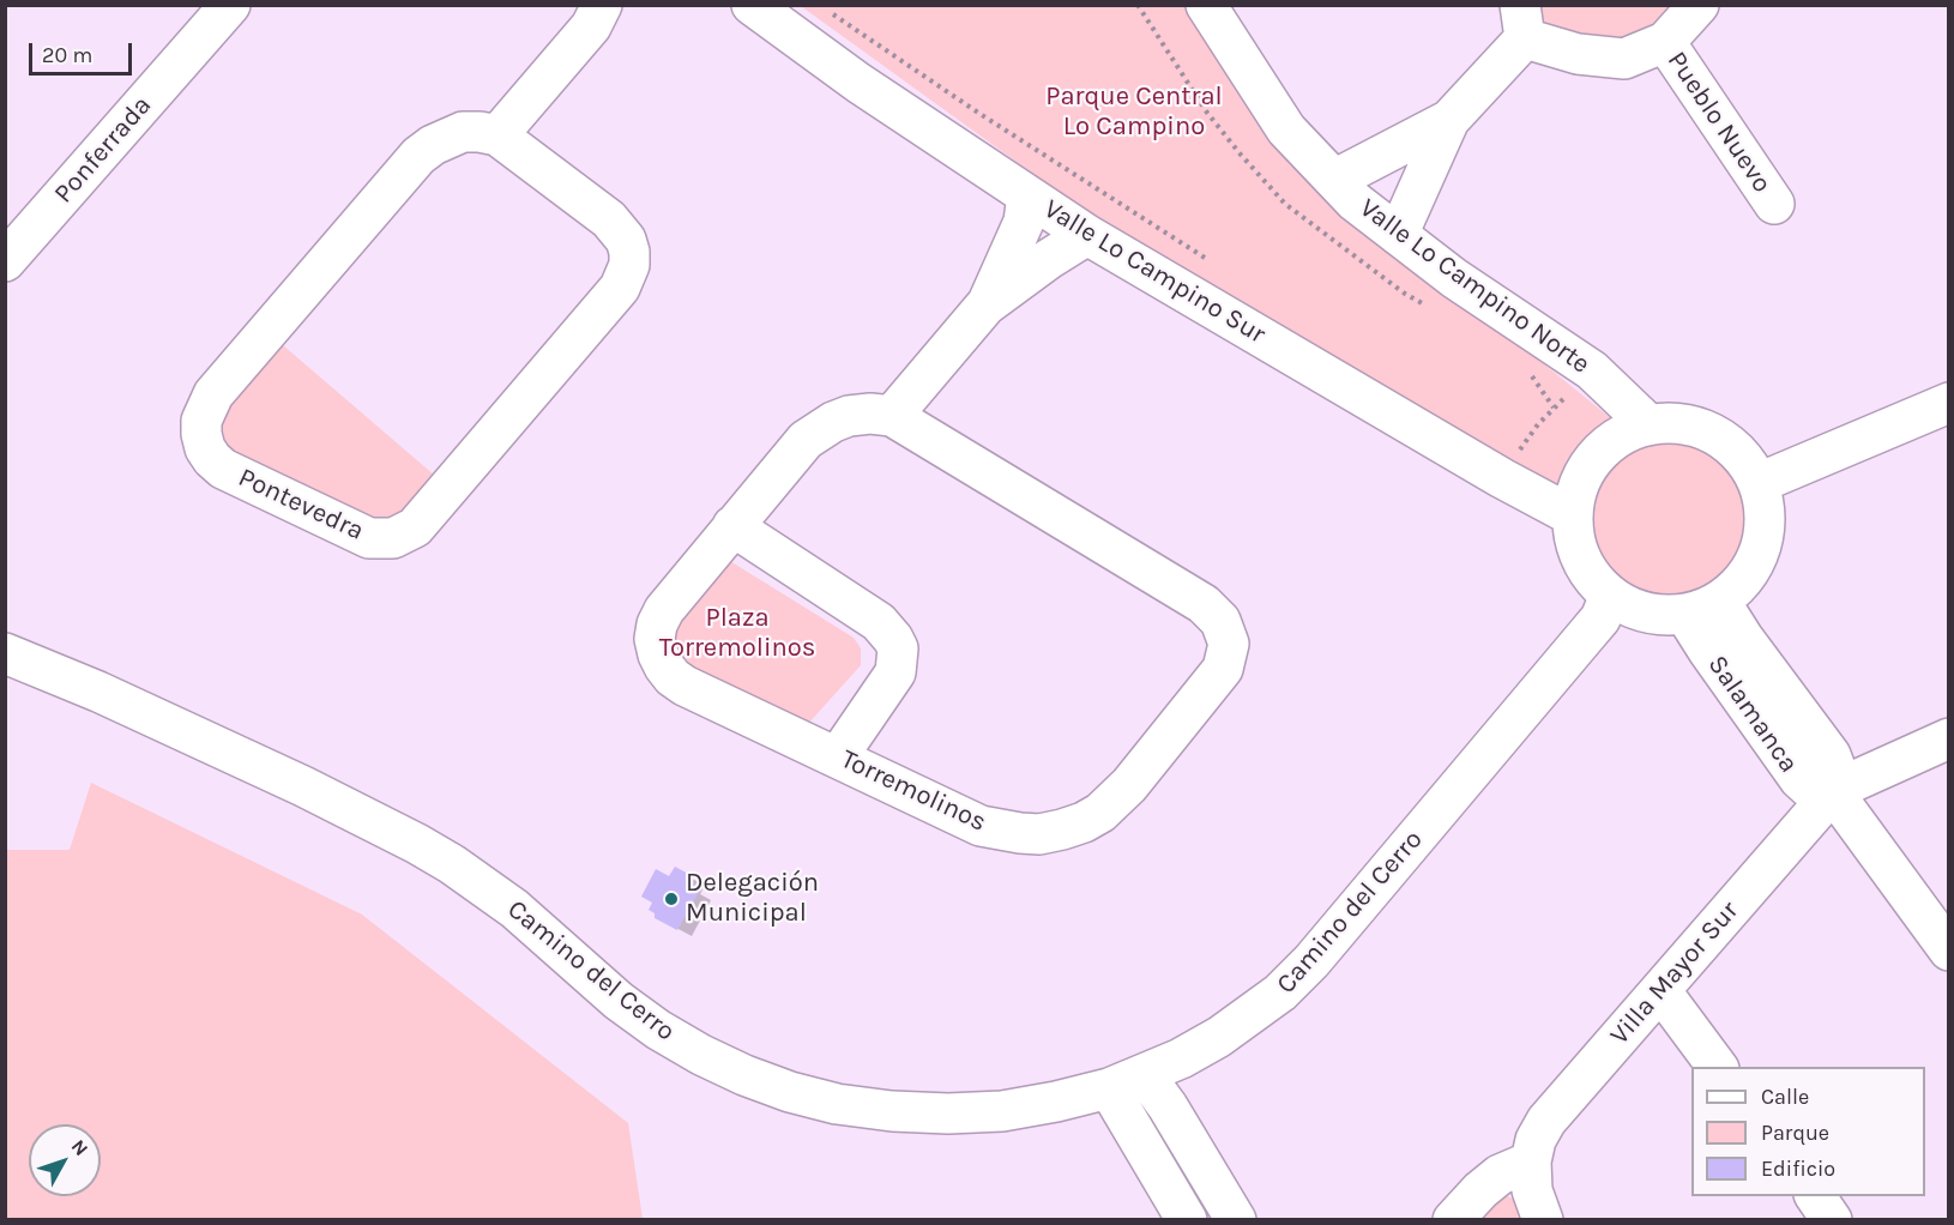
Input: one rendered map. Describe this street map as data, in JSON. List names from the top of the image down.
{
  "streets": {
    "street": [
      "Pueblo Nuevo",
      "Ponferrada",
      "Valle Lo Campino Sur",
      "Valle Lo Campino Norte",
      "Pontevedra",
      "Salamanca",
      "Torremolinos",
      "Camino del Cerro",
      "Villa Mayor Sur"
    ]
  },
  "crossings": [
    ["Pueblo Nuevo", "Valle Lo Campino Norte"],
    ["Valle Lo Campino Sur", "Valle Lo Campino Norte"],
    ["Valle Lo Campino Sur", "Salamanca"],
    ["Valle Lo Campino Sur", "Camino del Cerro"],
    ["Valle Lo Campino Norte", "Salamanca"],
    ["Valle Lo Campino Norte", "Camino del Cerro"],
    ["Salamanca", "Camino del Cerro"],
    ["Salamanca", "Villa Mayor Sur"]
  ],
  "parks": ["Parque Central Lo Campino", "Plaza Torremolinos"],
  "places": ["Delegación Municipal"],
  "legend": ["Calle", "Parque", "Edificio"],
  "scale_bar": "20 m",
  "north": "top right"
}
